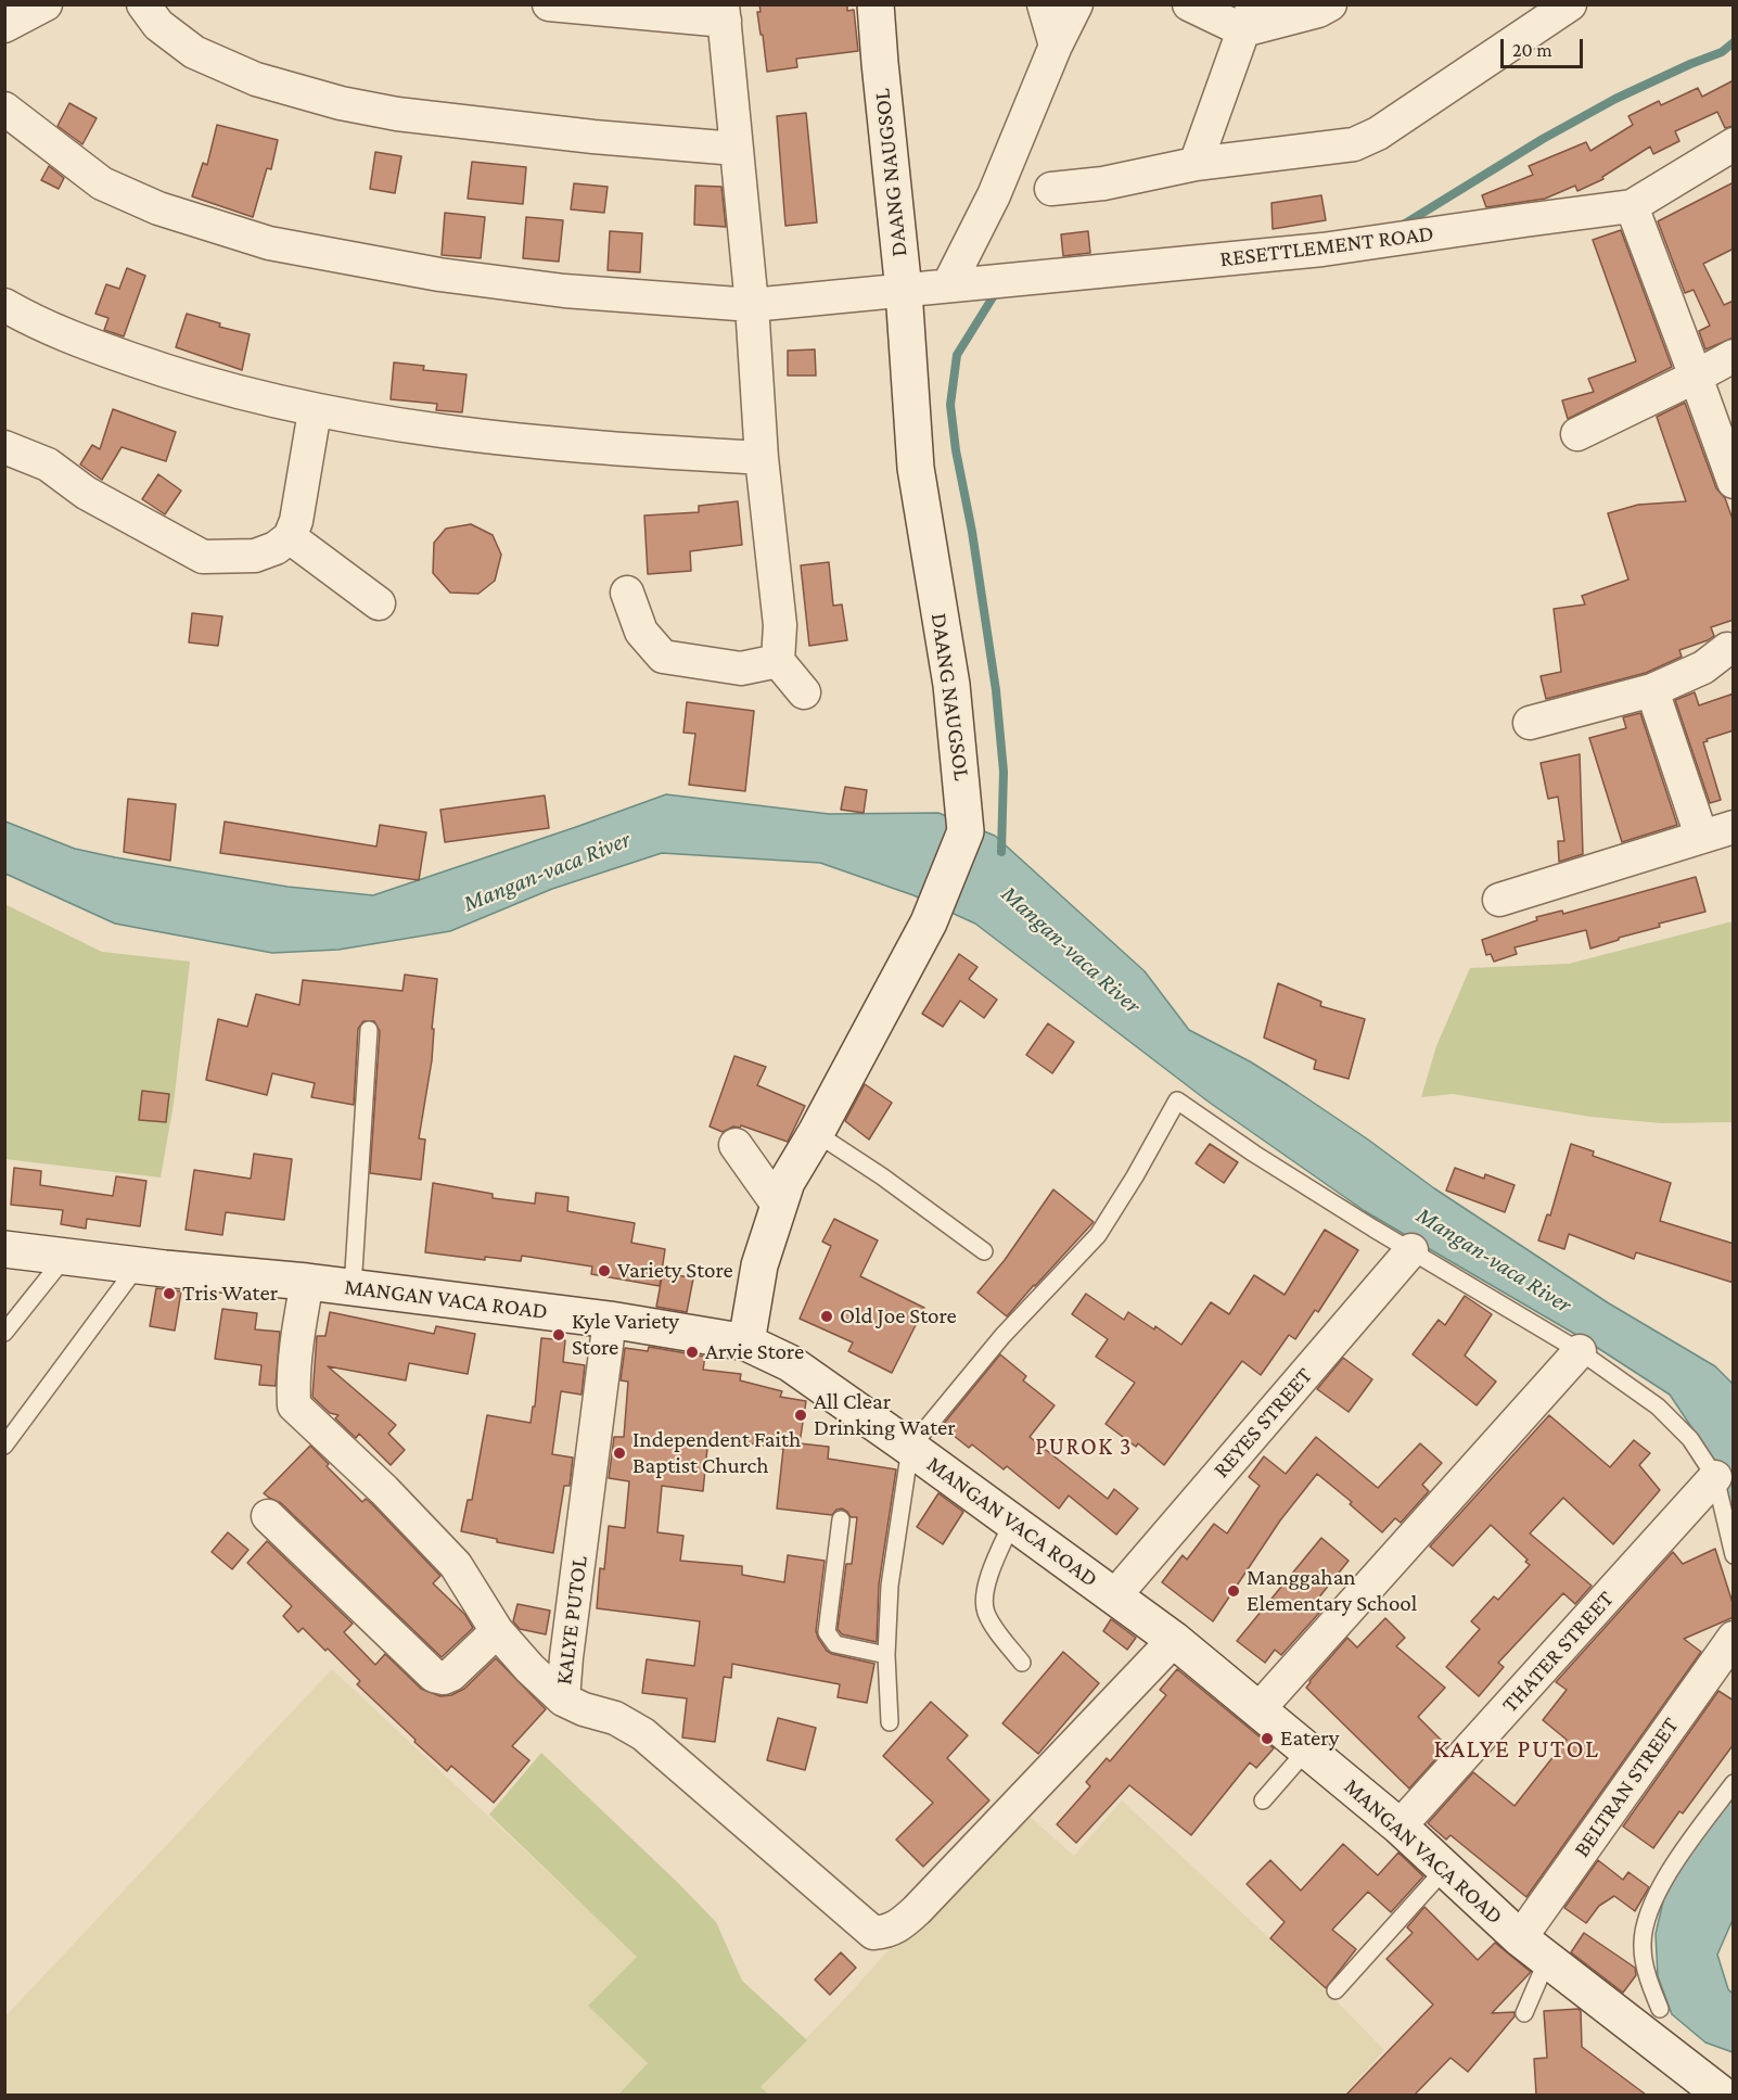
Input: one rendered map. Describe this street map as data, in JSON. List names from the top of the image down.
{
  "streets": {
    "main road": ["DAANG NAUGSOL", "MANGAN VACA ROAD"],
    "street": [
      "RESETTLEMENT ROAD",
      "REYES STREET",
      "KALYE PUTOL",
      "THATER STREET",
      "BELTRAN STREET"
    ]
  },
  "crossings": [
    ["DAANG NAUGSOL", "RESETTLEMENT ROAD"],
    ["DAANG NAUGSOL", "MANGAN VACA ROAD"],
    ["MANGAN VACA ROAD", "REYES STREET"],
    ["MANGAN VACA ROAD", "KALYE PUTOL"],
    ["MANGAN VACA ROAD", "THATER STREET"],
    ["MANGAN VACA ROAD", "BELTRAN STREET"]
  ],
  "districts": ["PUROK 3", "KALYE PUTOL"],
  "water": ["Mangan-vaca River"],
  "places": [
    "Variety Store",
    "Tris Water",
    "Old Joe Store",
    "Kyle Variety Store",
    "Arvie Store",
    "All Clear Drinking Water",
    "Independent Faith Baptist Church",
    "Manggahan Elementary School",
    "Eatery"
  ],
  "scale_bar": "20 m"
}
